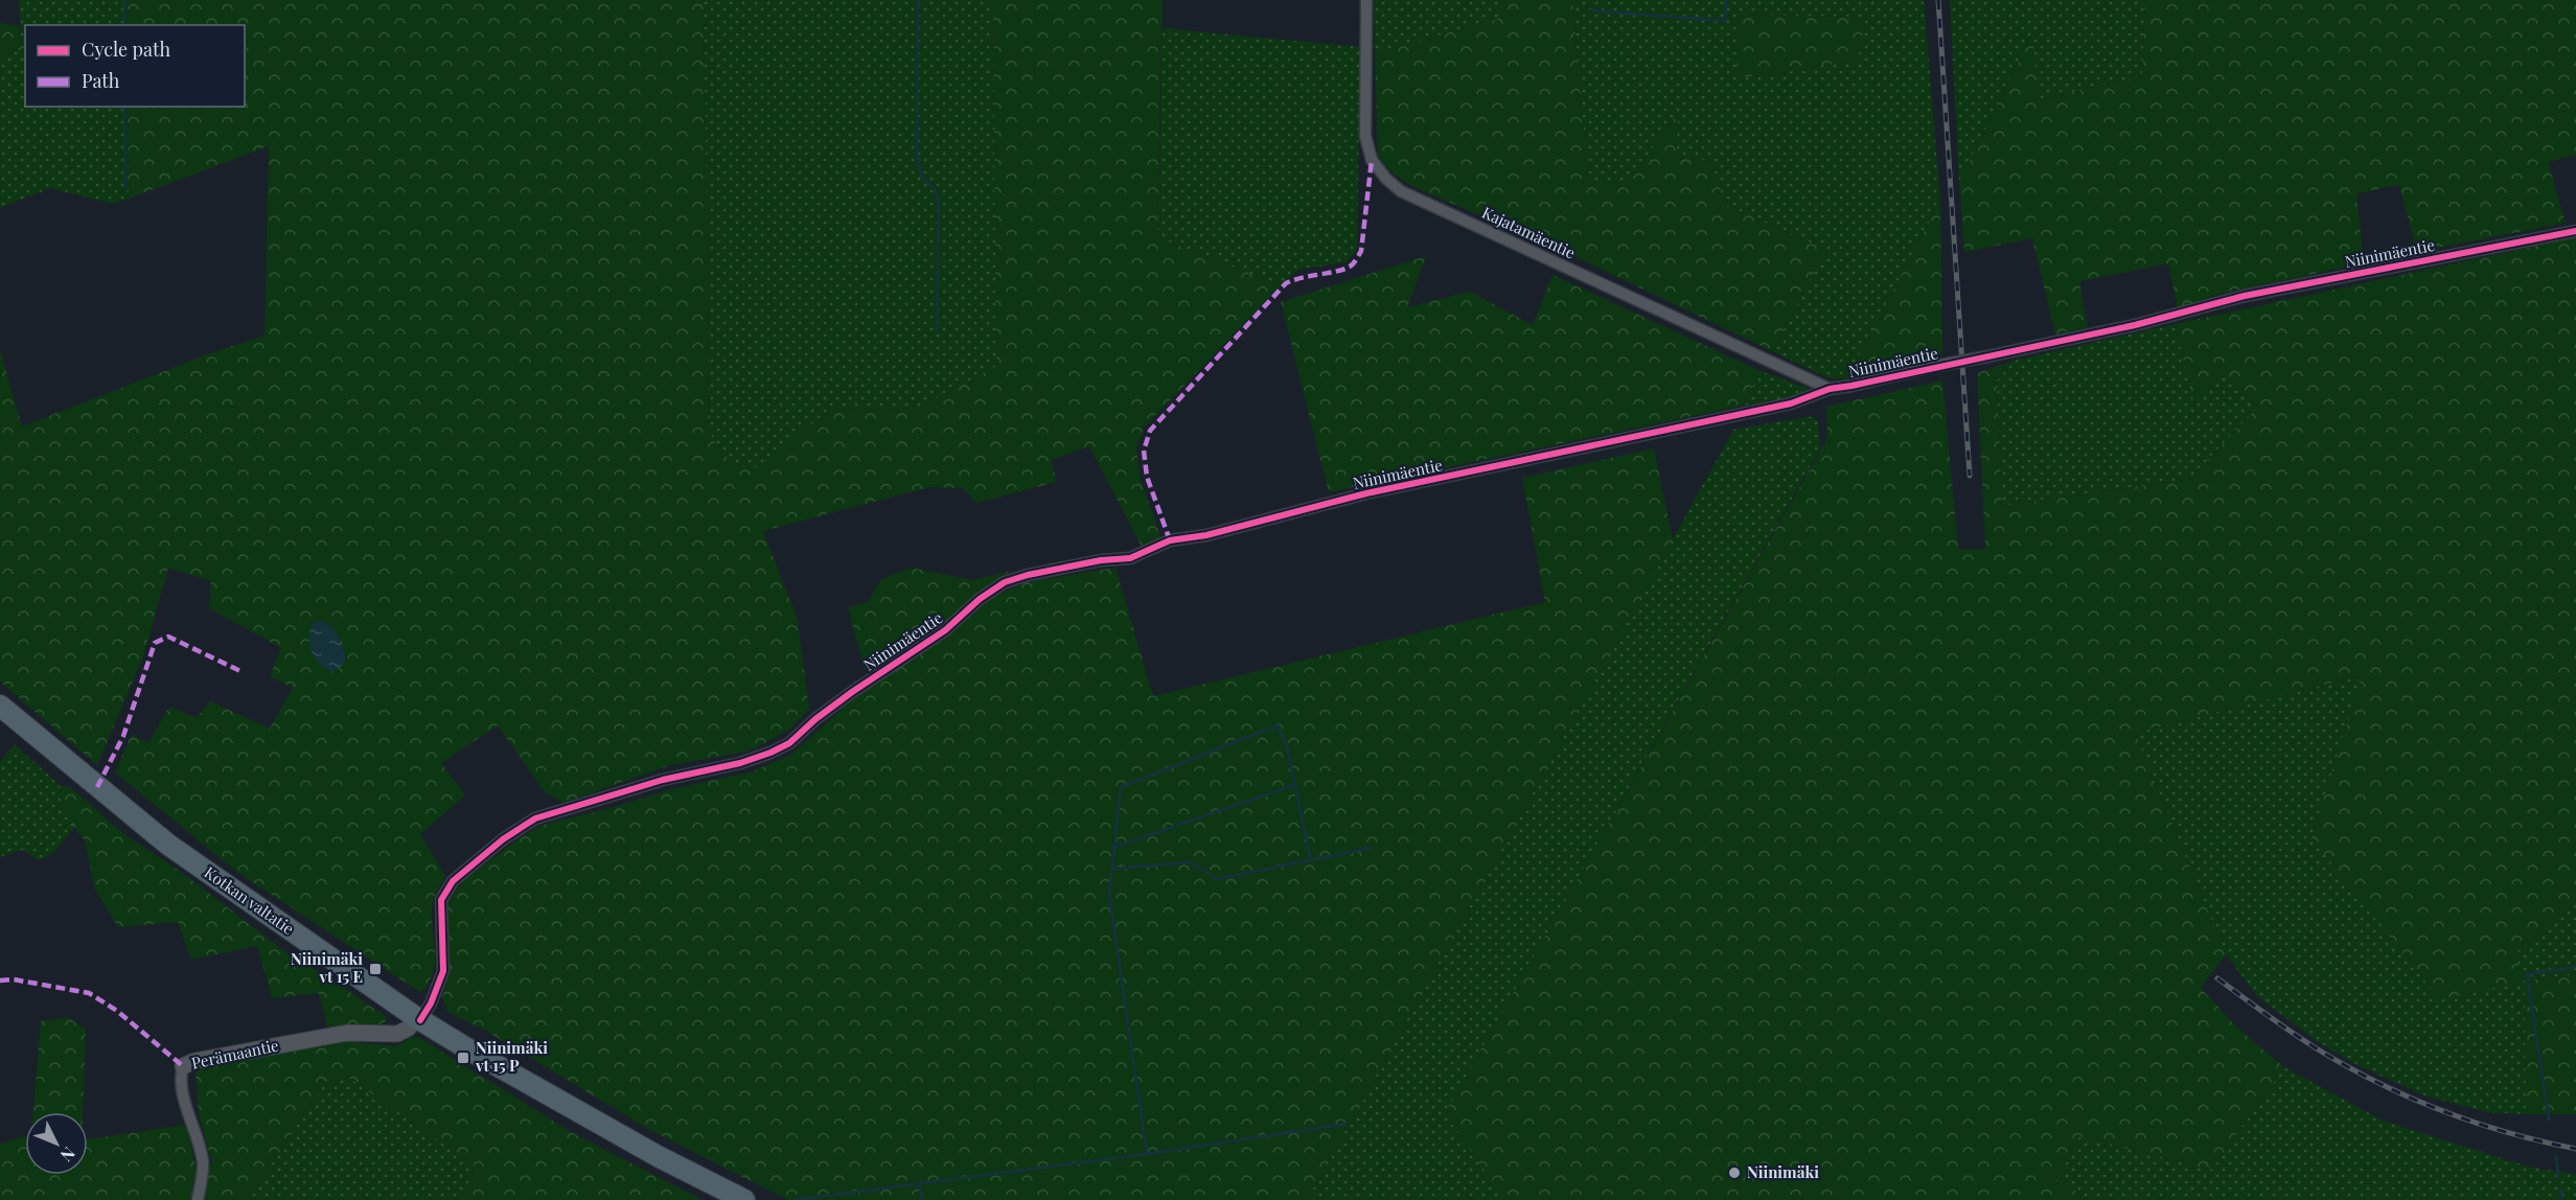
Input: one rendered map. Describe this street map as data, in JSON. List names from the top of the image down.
{
  "streets": {
    "highway": ["Kotkan valtatie"],
    "street": ["Kajatamäentie", "Niinimäentie", "Perämaantie"]
  },
  "crossings": [
    ["Kajatamäentie", "Niinimäentie"],
    ["Niinimäentie", "Kotkan valtatie"],
    ["Niinimäentie", "Perämaantie"],
    ["Kotkan valtatie", "Perämaantie"]
  ],
  "places": {
    "transit": ["Niinimäki vt 15 E", "Niinimäki vt 15 P"],
    "other": ["Niinimäki"]
  },
  "legend": ["Cycle path", "Path"],
  "north": "bottom right"
}
